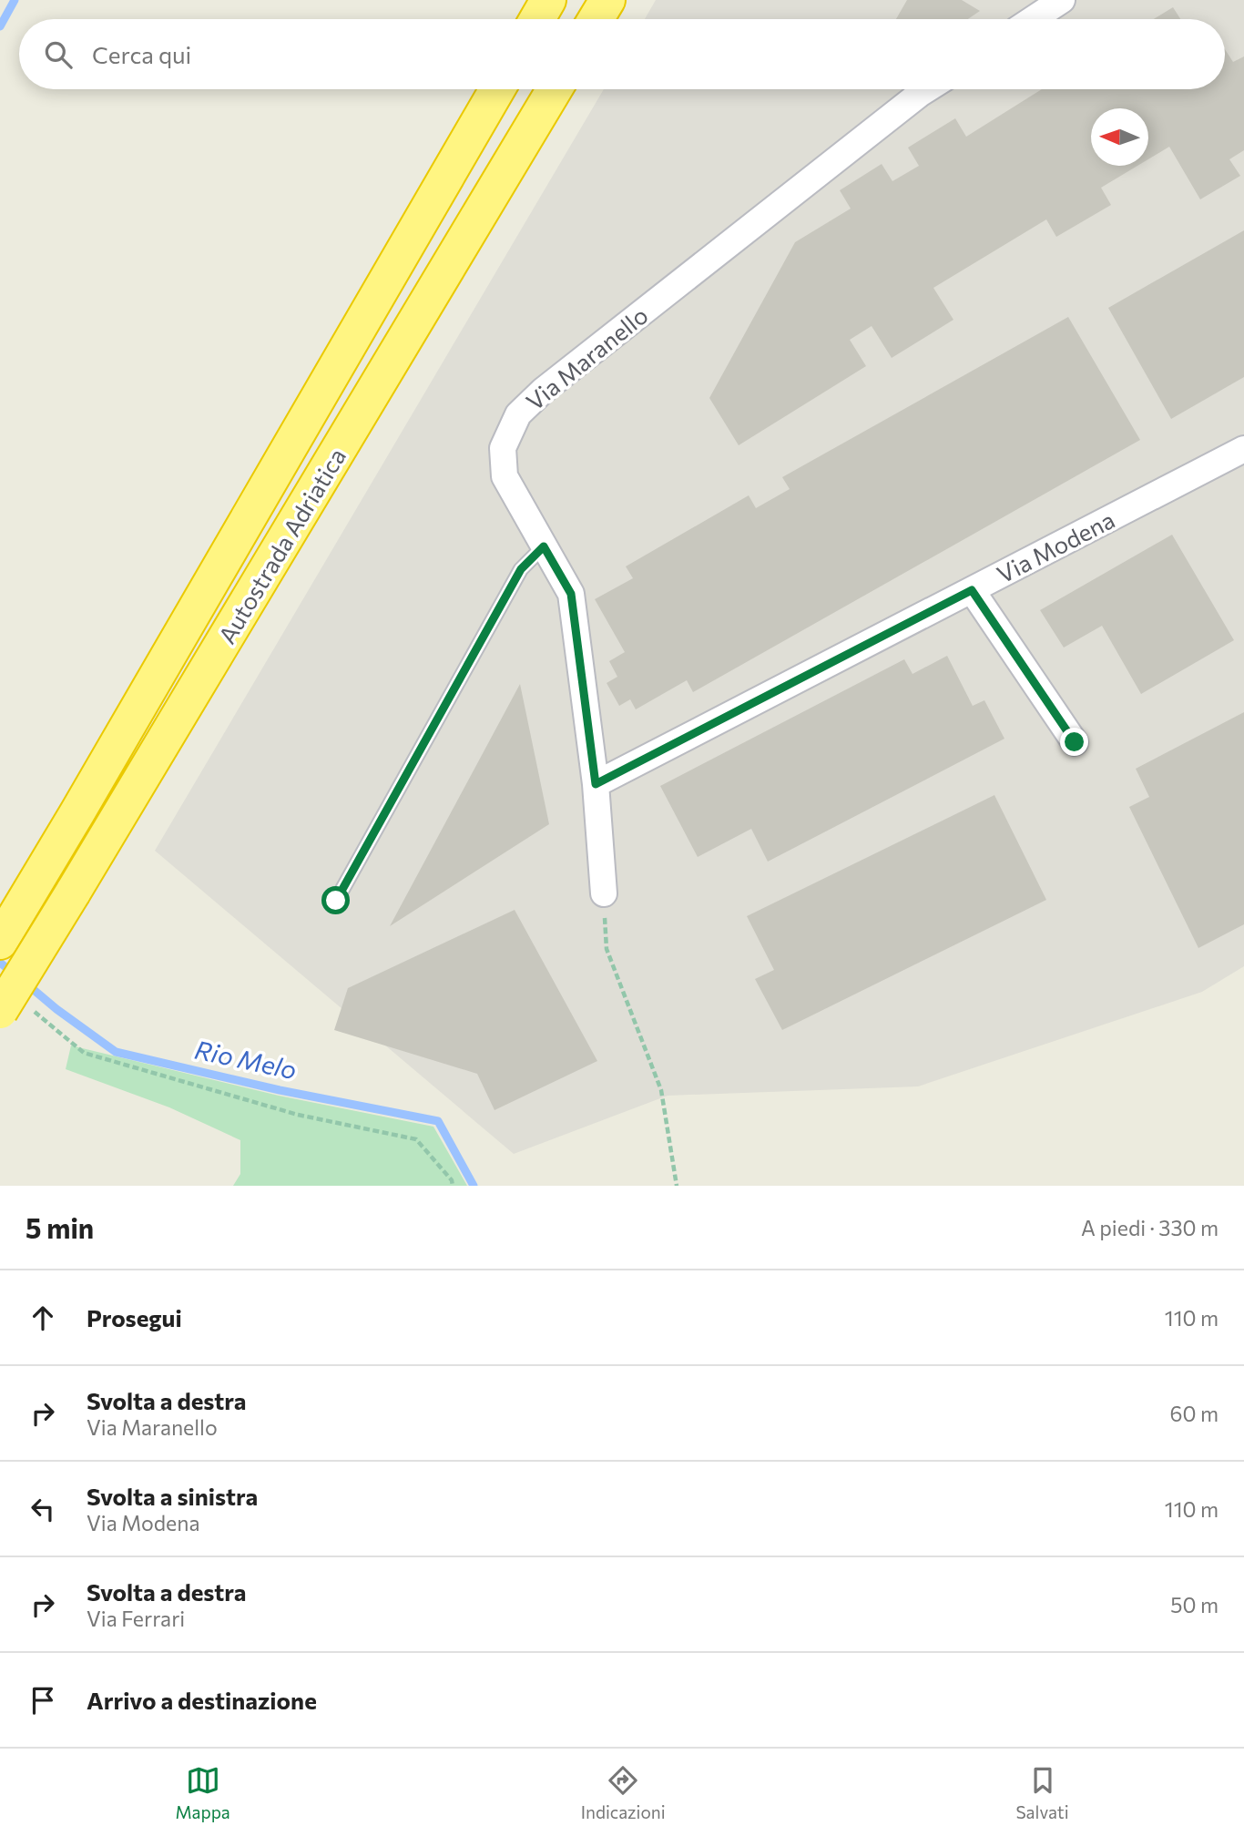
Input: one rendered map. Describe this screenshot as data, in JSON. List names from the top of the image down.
{
  "streets": {
    "highway": ["Autostrada Adriatica"],
    "street": ["Via Maranello", "Via Modena"]
  },
  "crossings": [
    ["Via Maranello", "Via Modena"]
  ],
  "water": ["Rio Melo"],
  "north": "left",
  "page": {
    "search": "Cerca qui",
    "heading": ["5 min", "A piedi · 330 m"],
    "list": [
      ["Prosegui", "110 m"],
      ["Svolta a destra", "Via Maranello", "60 m"],
      ["Svolta a sinistra", "Via Modena", "110 m"],
      ["Svolta a destra", "Via Ferrari", "50 m"],
      "Arrivo a destinazione"
    ],
    "nav": ["Mappa", "Indicazioni", "Salvati"]
  }
}
